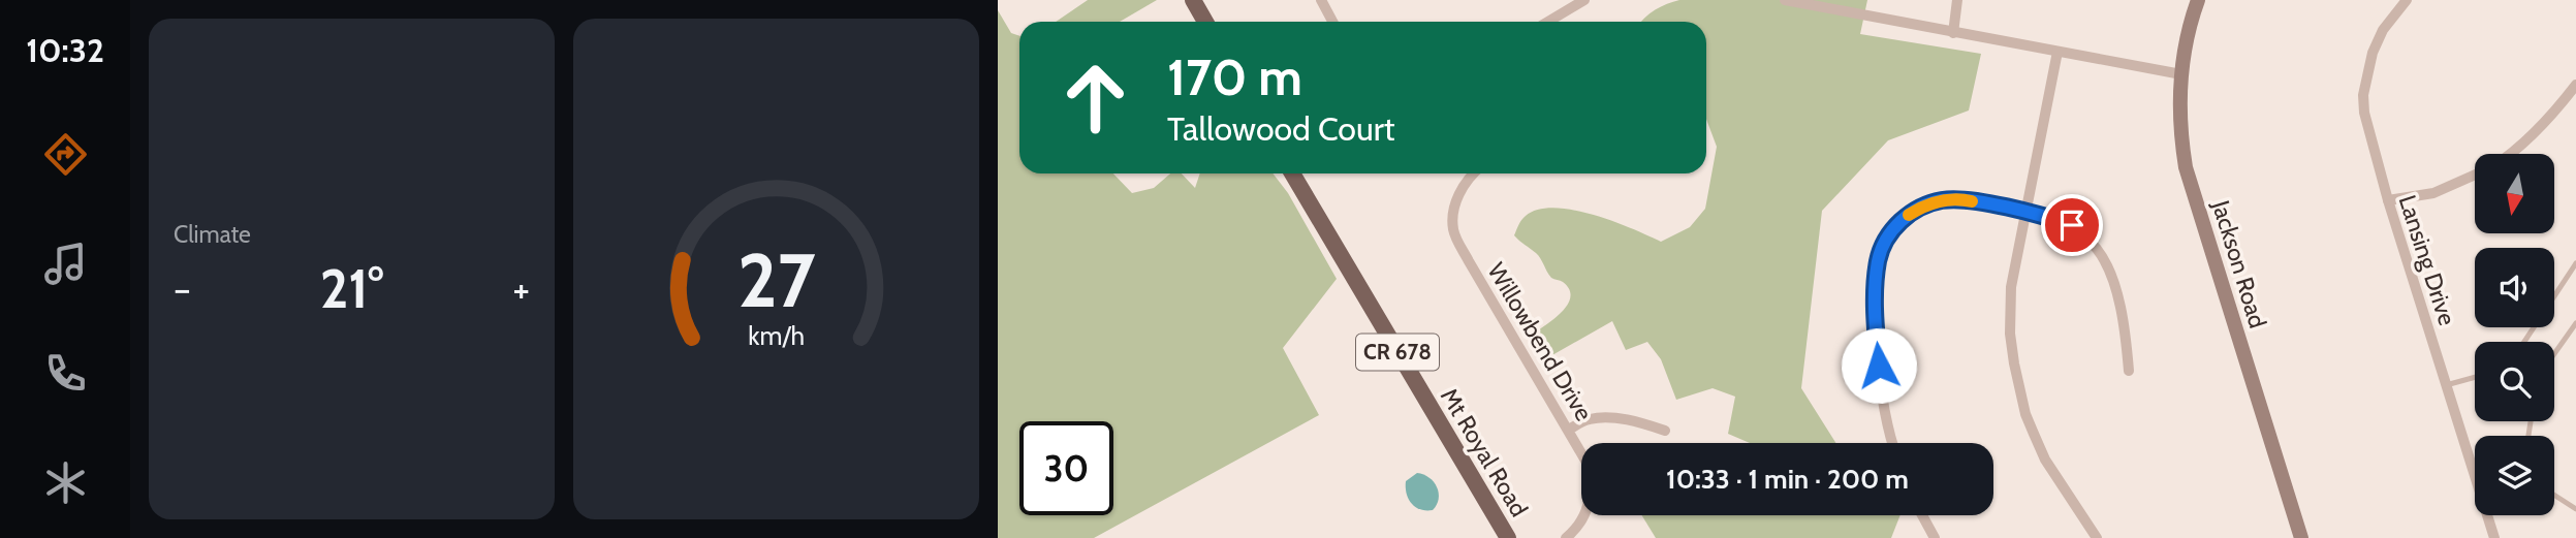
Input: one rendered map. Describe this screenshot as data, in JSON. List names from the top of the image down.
{
  "streets": {
    "main road": ["CR 678", "Mt Royal Road"],
    "street": ["Lansing Drive", "Jackson Road", "Willowbend Drive"]
  },
  "north": "bottom",
  "page": {
    "tabs": "10:32",
    "tile": "Climate",
    "turn": ["170 m", "Tallowood Court"],
    "heat": ["−", "21°", "+"],
    "limit": "30",
    "trip": "10:33 · 1 min · 200 m",
    "gauge": ["27", "km/h"]
  }
}
